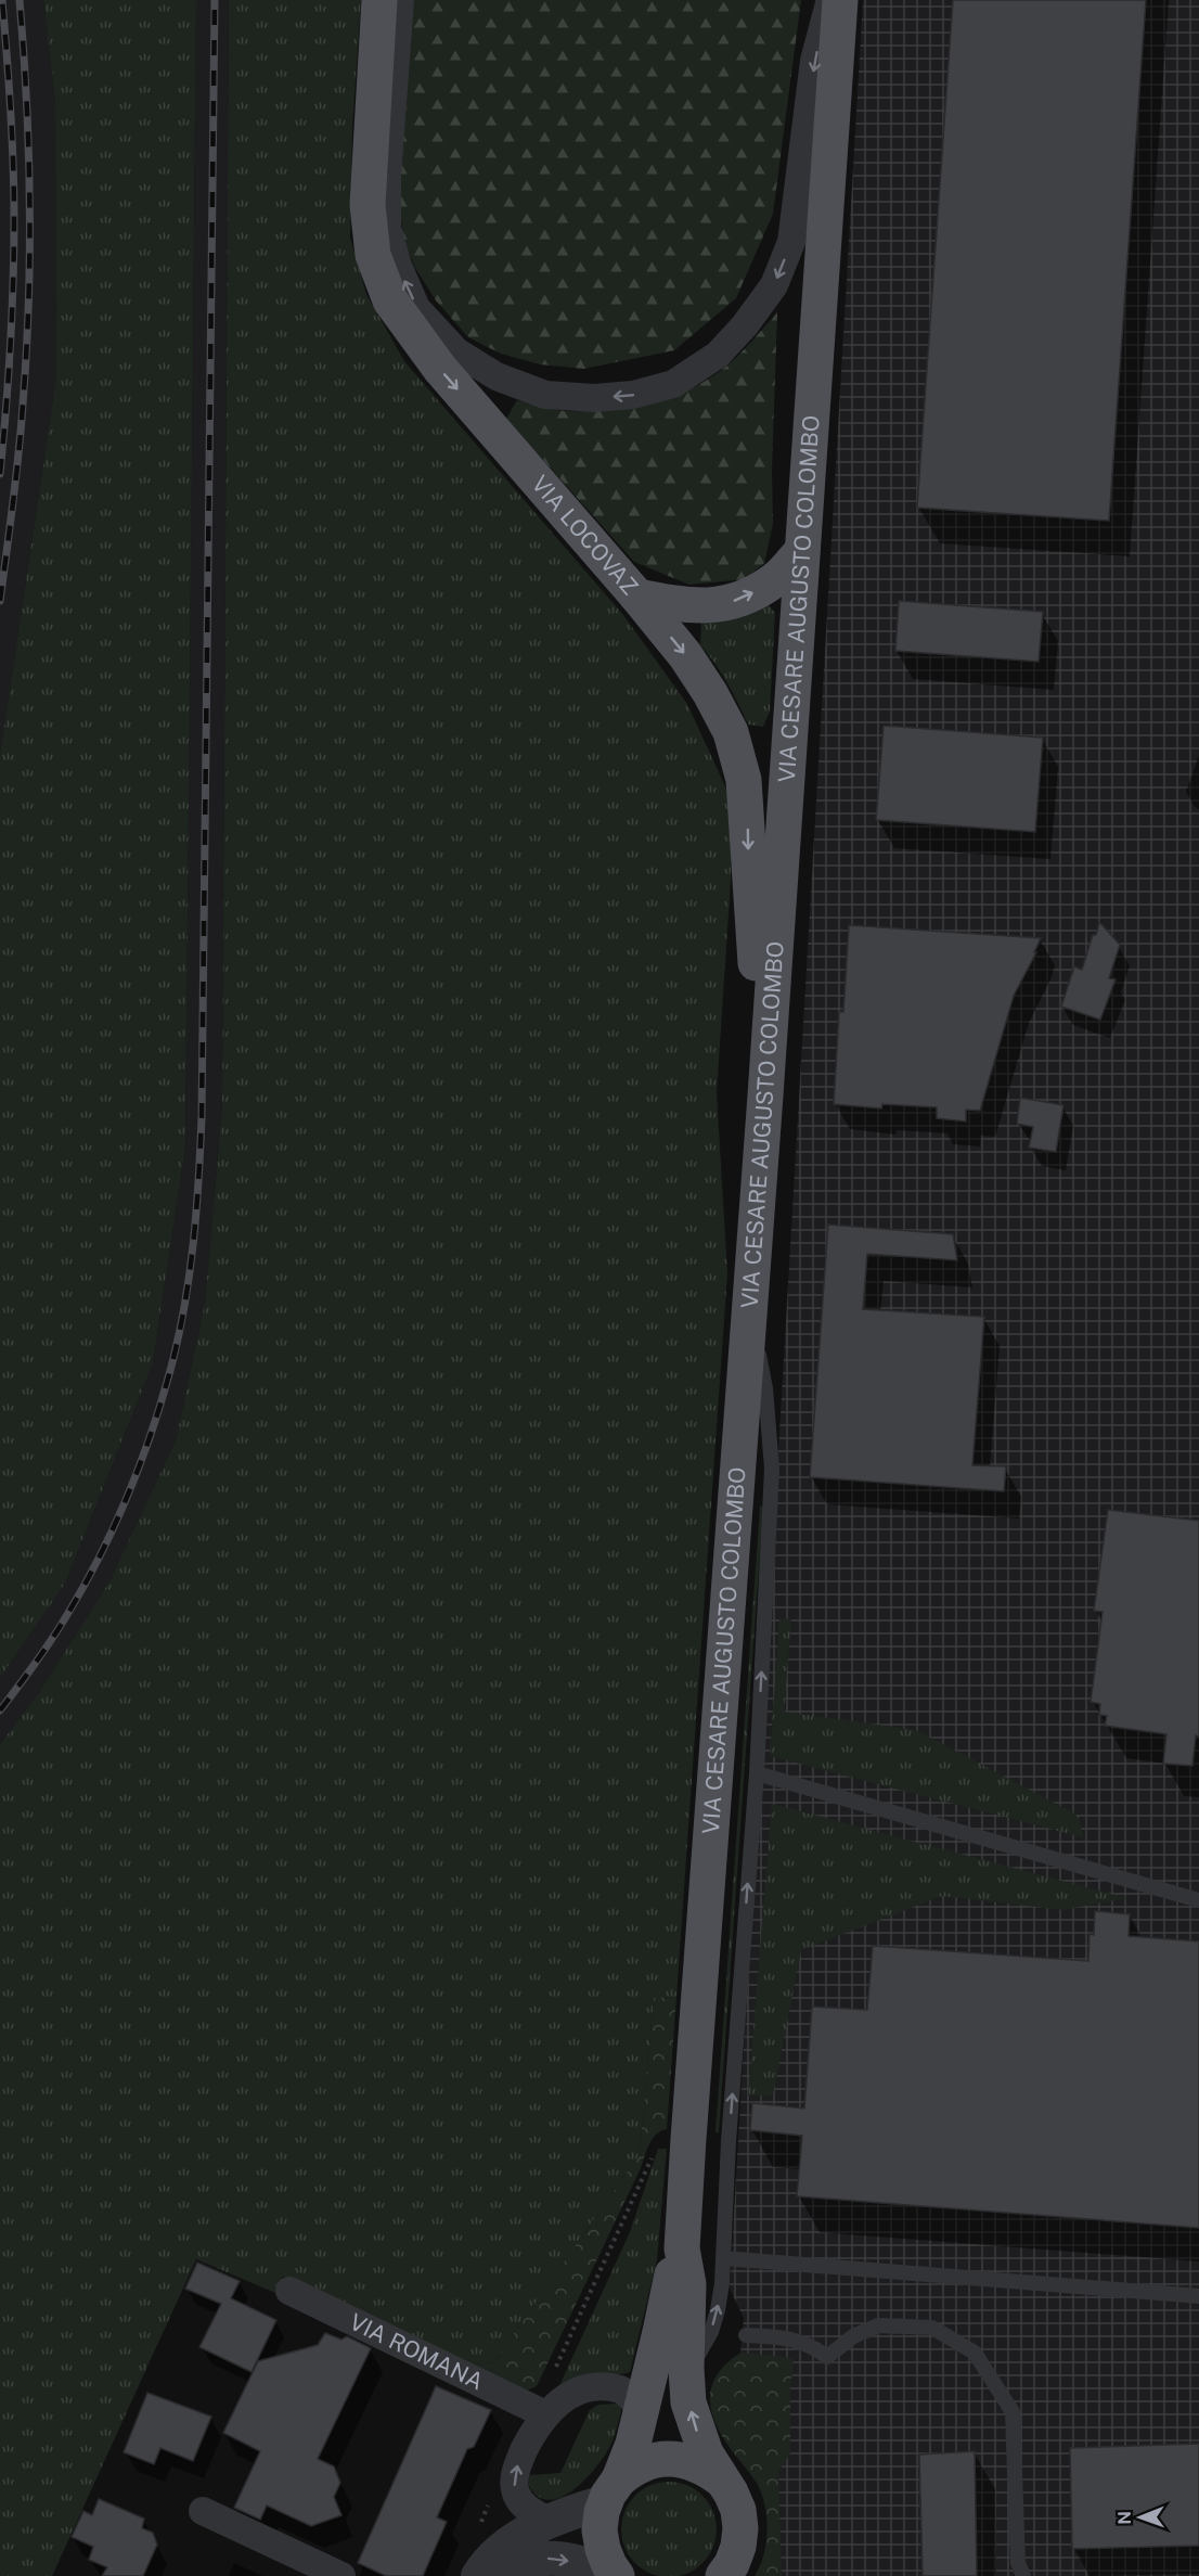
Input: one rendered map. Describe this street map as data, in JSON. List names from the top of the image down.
{
  "streets": {
    "main road": ["VIA LOCOVAZ", "VIA CESARE AUGUSTO COLOMBO"],
    "street": ["VIA ROMANA"]
  },
  "crossings": [
    ["VIA LOCOVAZ", "VIA CESARE AUGUSTO COLOMBO"],
    ["VIA CESARE AUGUSTO COLOMBO", "VIA ROMANA"]
  ],
  "one_way": ["VIA LOCOVAZ"],
  "north": "left"
}
